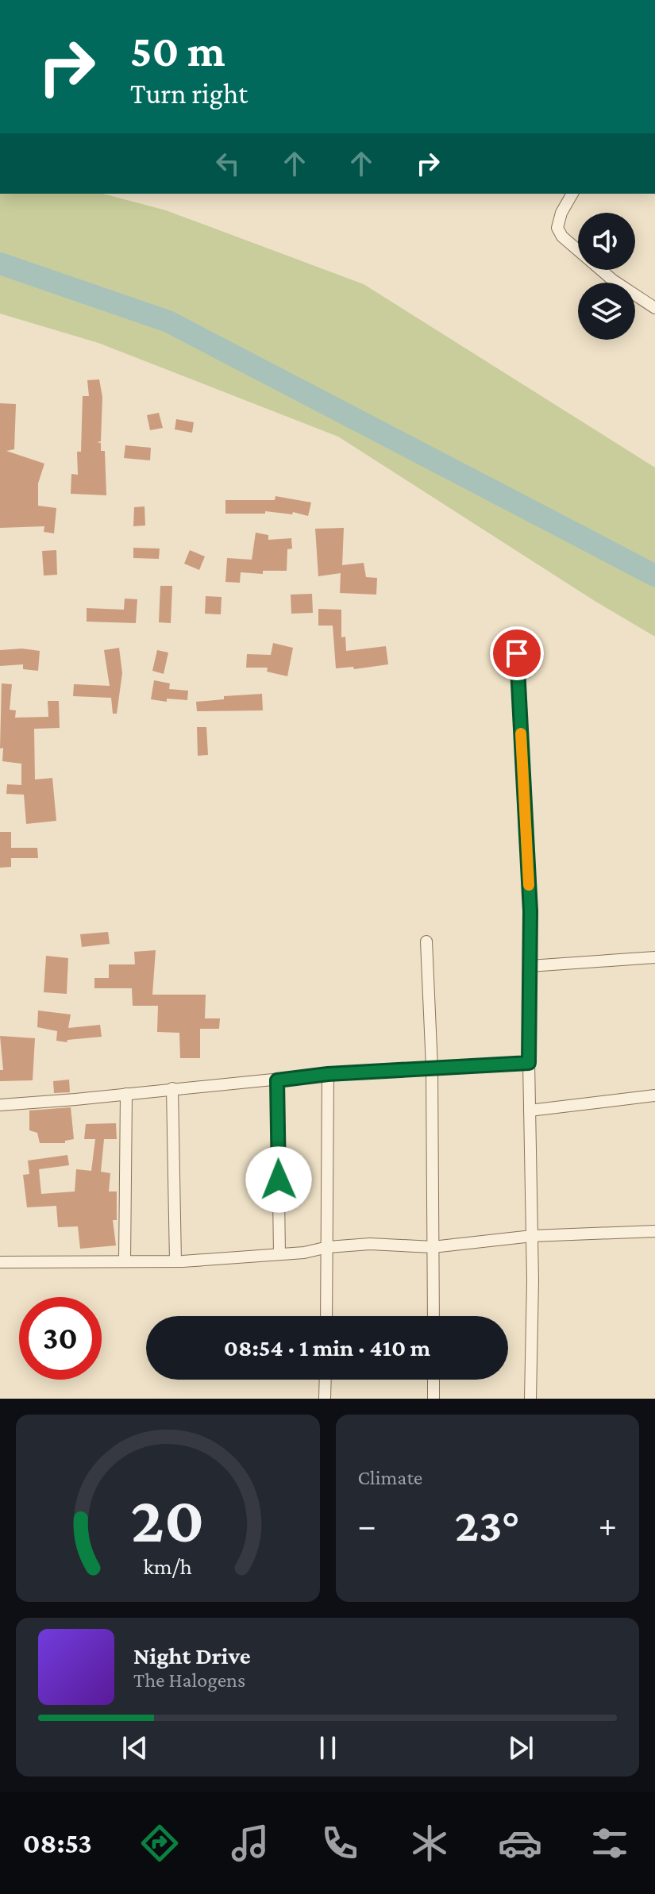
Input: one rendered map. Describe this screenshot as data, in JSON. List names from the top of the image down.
{
  "page": {
    "turn": ["50 m", "Turn right"],
    "limit": "30",
    "trip": "08:54 · 1 min · 410 m",
    "tile": "Climate",
    "heat": ["−", "23°", "+"],
    "song": ["Night Drive", "The Halogens"],
    "tabs": "08:53",
    "gauge": ["20", "km/h"]
  }
}
